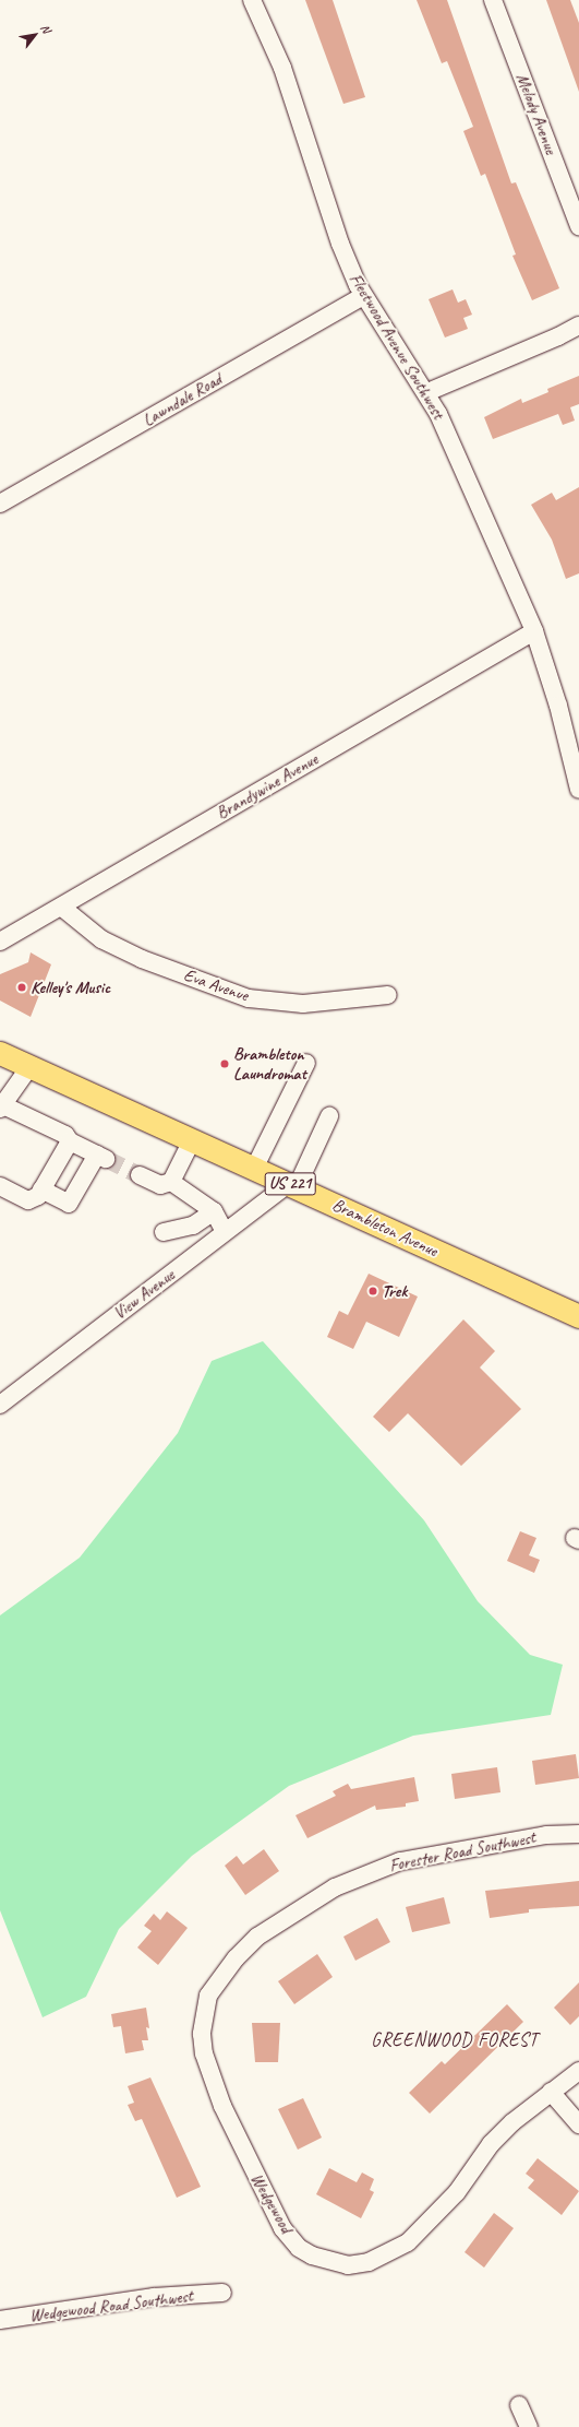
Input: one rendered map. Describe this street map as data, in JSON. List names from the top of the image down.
{
  "streets": {
    "main road": ["US 221", "Brambleton Avenue"],
    "street": [
      "Melody Avenue",
      "Fleetwood Avenue Southwest",
      "Lawndale Road",
      "Brandywine Avenue",
      "Eva Avenue",
      "View Avenue",
      "Forester Road Southwest",
      "Wedgewood",
      "Wedgewood Road Southwest"
    ]
  },
  "crossings": [
    ["Fleetwood Avenue Southwest", "Lawndale Road"],
    ["Fleetwood Avenue Southwest", "Brandywine Avenue"],
    ["Brandywine Avenue", "Eva Avenue"],
    ["Brambleton Avenue", "View Avenue"],
    ["Forester Road Southwest", "Wedgewood"]
  ],
  "districts": ["GREENWOOD FOREST"],
  "places": ["Kelley's Music", "Brambleton Laundromat", "Trek"],
  "north": "top right"
}
